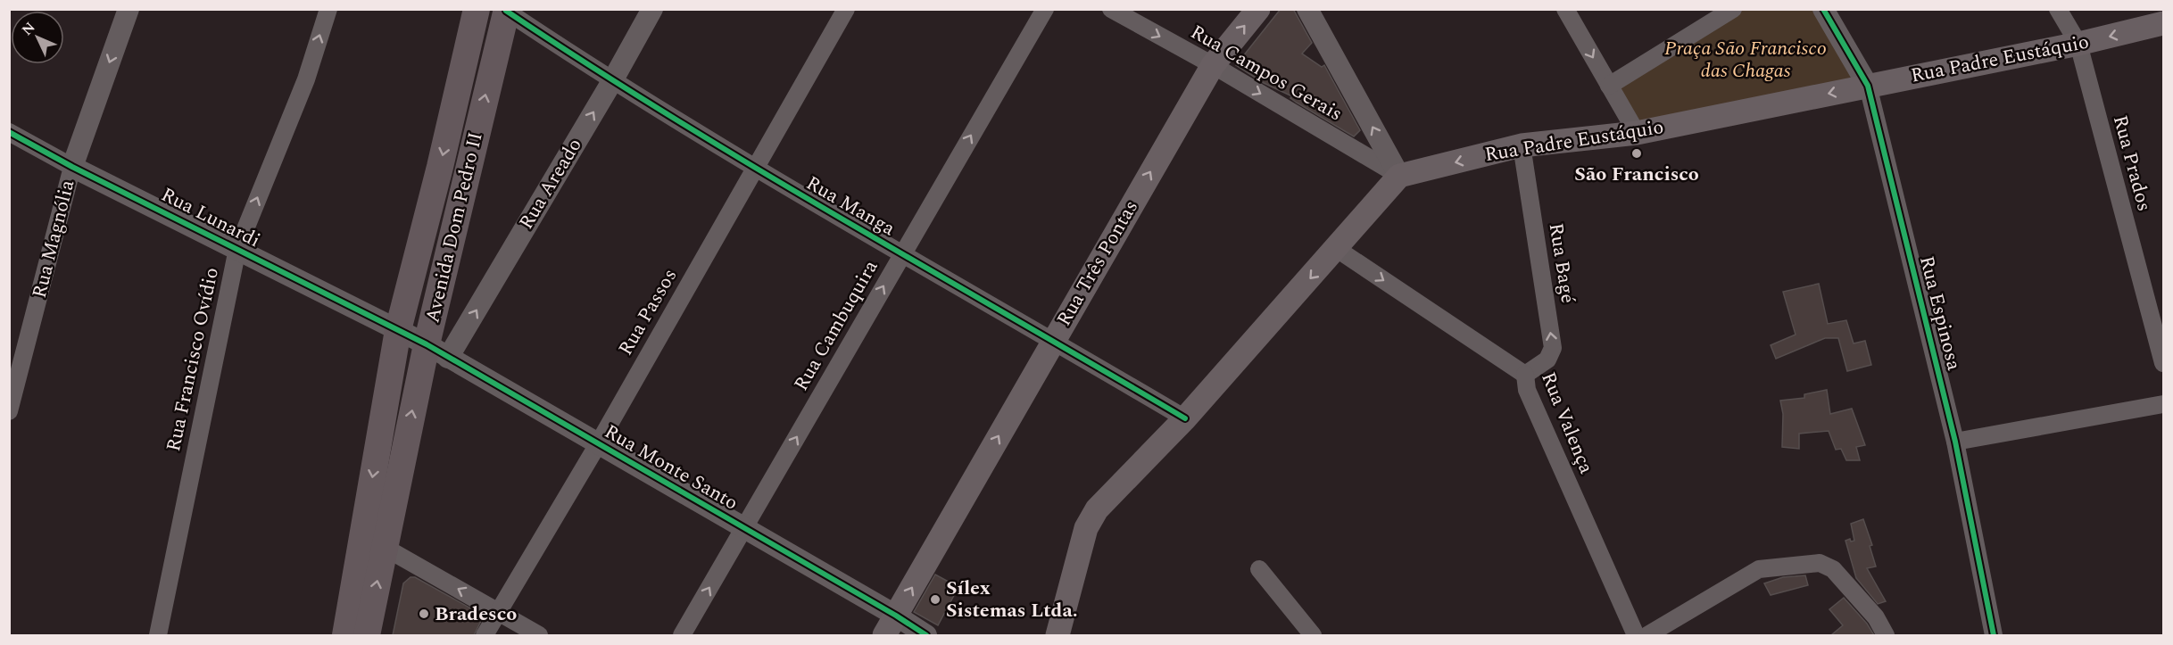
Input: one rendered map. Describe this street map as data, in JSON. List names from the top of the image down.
{
  "streets": {
    "main road": ["Rua Padre Eustáquio", "Avenida Dom Pedro II", "Rua Três Pontas"],
    "street": [
      "Rua Campos Gerais",
      "Rua Prados",
      "Rua Areado",
      "Rua Manga",
      "Rua Lunardi",
      "Rua Magnólia",
      "Rua Bagé",
      "Rua Passos",
      "Rua Espinosa",
      "Rua Cambuquira",
      "Rua Francisco Ovídio",
      "Rua Valença",
      "Rua Monte Santo"
    ]
  },
  "crossings": [
    ["Rua Padre Eustáquio", "Rua Campos Gerais"],
    ["Rua Padre Eustáquio", "Rua Prados"],
    ["Rua Padre Eustáquio", "Rua Bagé"],
    ["Rua Padre Eustáquio", "Rua Espinosa"],
    ["Rua Campos Gerais", "Rua Três Pontas"],
    ["Rua Areado", "Rua Manga"],
    ["Rua Areado", "Avenida Dom Pedro II"],
    ["Rua Areado", "Rua Monte Santo"],
    ["Rua Manga", "Avenida Dom Pedro II"],
    ["Rua Manga", "Rua Três Pontas"],
    ["Rua Manga", "Rua Passos"],
    ["Rua Manga", "Rua Cambuquira"],
    ["Rua Lunardi", "Avenida Dom Pedro II"],
    ["Rua Lunardi", "Rua Magnólia"],
    ["Rua Lunardi", "Rua Francisco Ovídio"],
    ["Rua Lunardi", "Rua Monte Santo"],
    ["Avenida Dom Pedro II", "Rua Monte Santo"],
    ["Rua Três Pontas", "Rua Monte Santo"],
    ["Rua Bagé", "Rua Valença"],
    ["Rua Passos", "Rua Monte Santo"],
    ["Rua Cambuquira", "Rua Monte Santo"]
  ],
  "one_way": [
    "Rua Padre Eustáquio",
    "Rua Campos Gerais",
    "Rua Areado",
    "Rua Magnólia",
    "Rua Bagé",
    "Rua Cambuquira",
    "Rua Francisco Ovídio",
    "Rua Valença"
  ],
  "parks": ["Praça São Francisco das Chagas"],
  "places": ["São Francisco", "Sílex Sistemas Ltda.", "Bradesco"],
  "north": "top left"
}
